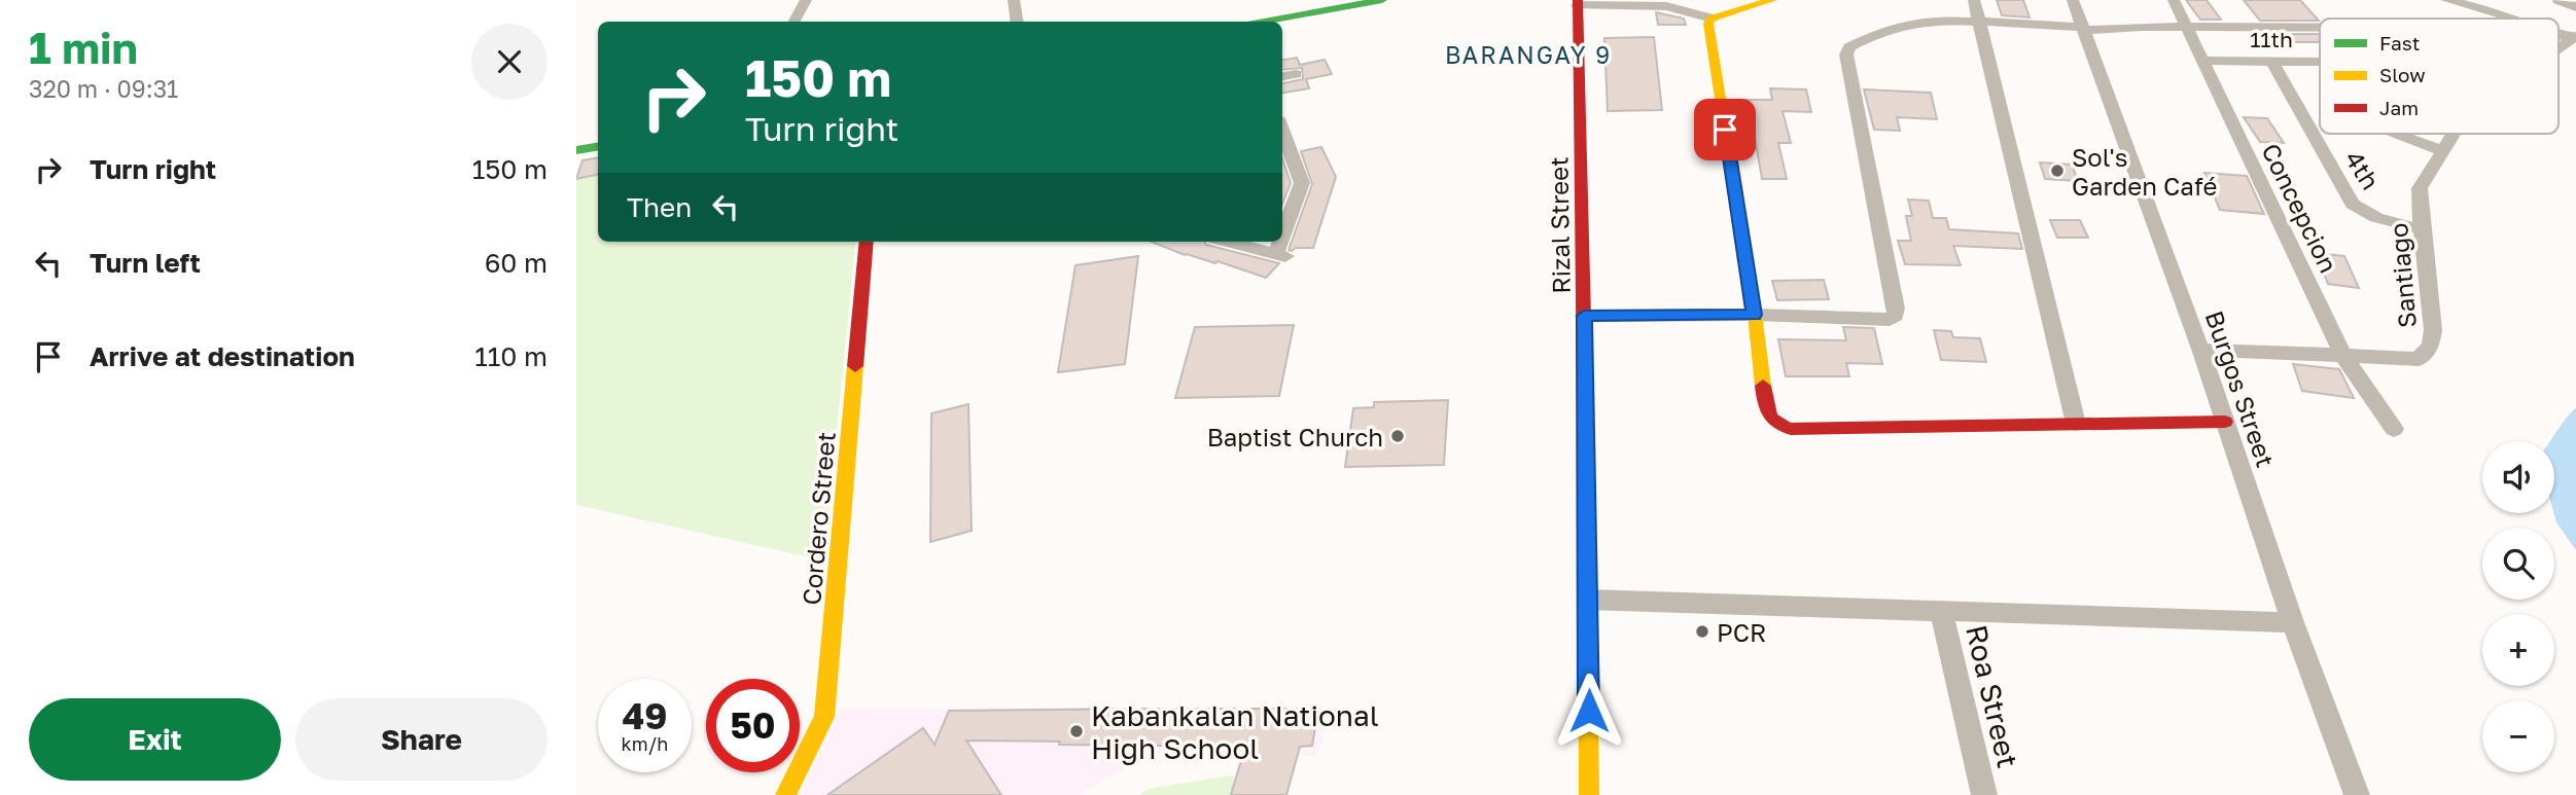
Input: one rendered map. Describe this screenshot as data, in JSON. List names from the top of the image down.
{
  "streets": {
    "main road": ["Rizal Street", "Cordero Street"],
    "street": [
      "11th",
      "4th",
      "Concepcion",
      "Santiago",
      "Burgos Street",
      "Roa Street"
    ]
  },
  "crossings": [
    ["11th", "4th"],
    ["11th", "Concepcion"],
    ["4th", "Santiago"],
    ["Concepcion", "Santiago"],
    ["Santiago", "Burgos Street"]
  ],
  "districts": ["BARANGAY 9"],
  "places": [
    "Sol's Garden Café",
    "Baptist Church",
    "PCR",
    "Kabankalan National High School"
  ],
  "legend": ["Fast", "Slow", "Jam"],
  "page": {
    "heading": ["1 min", "320 m · 09:31"],
    "turn": ["150 m", "Turn right"],
    "list": [
      {
        "name": "Turn right",
        "value": "150 m"
      },
      {
        "name": "Turn left",
        "value": "60 m"
      },
      {
        "name": "Arrive at destination",
        "value": "110 m"
      }
    ],
    "then": "Then",
    "map_buttons": ["+", "−"],
    "speed": "49 km/h",
    "limit": "50",
    "buttons": ["Exit", "Share"]
  }
}
